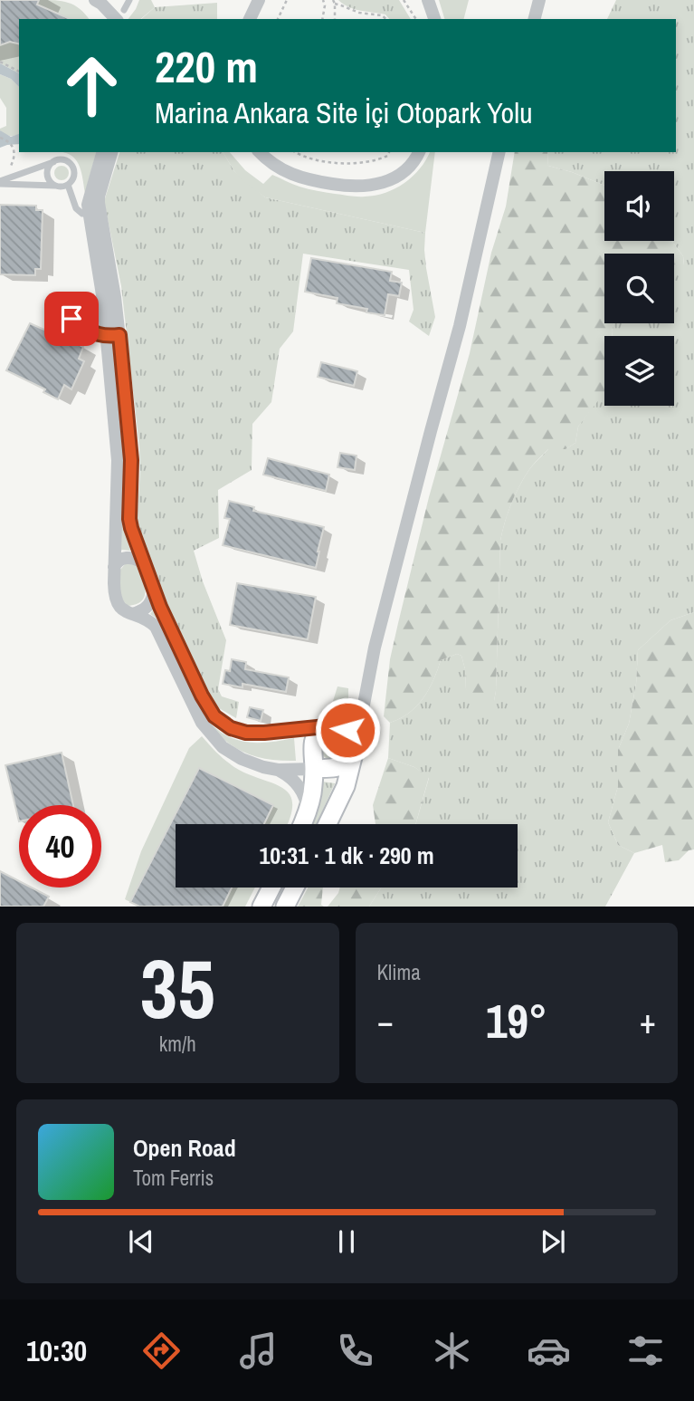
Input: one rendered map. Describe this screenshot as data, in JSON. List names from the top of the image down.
{
  "page": {
    "turn": ["220 m", "Marina Ankara Site İçi Otopark Yolu"],
    "limit": "40",
    "trip": "10:31 · 1 dk · 290 m",
    "tile": [
      ["35", "km/h"],
      "Klima"
    ],
    "heat": ["−", "19°", "+"],
    "song": ["Open Road", "Tom Ferris"],
    "tabs": "10:30"
  }
}
